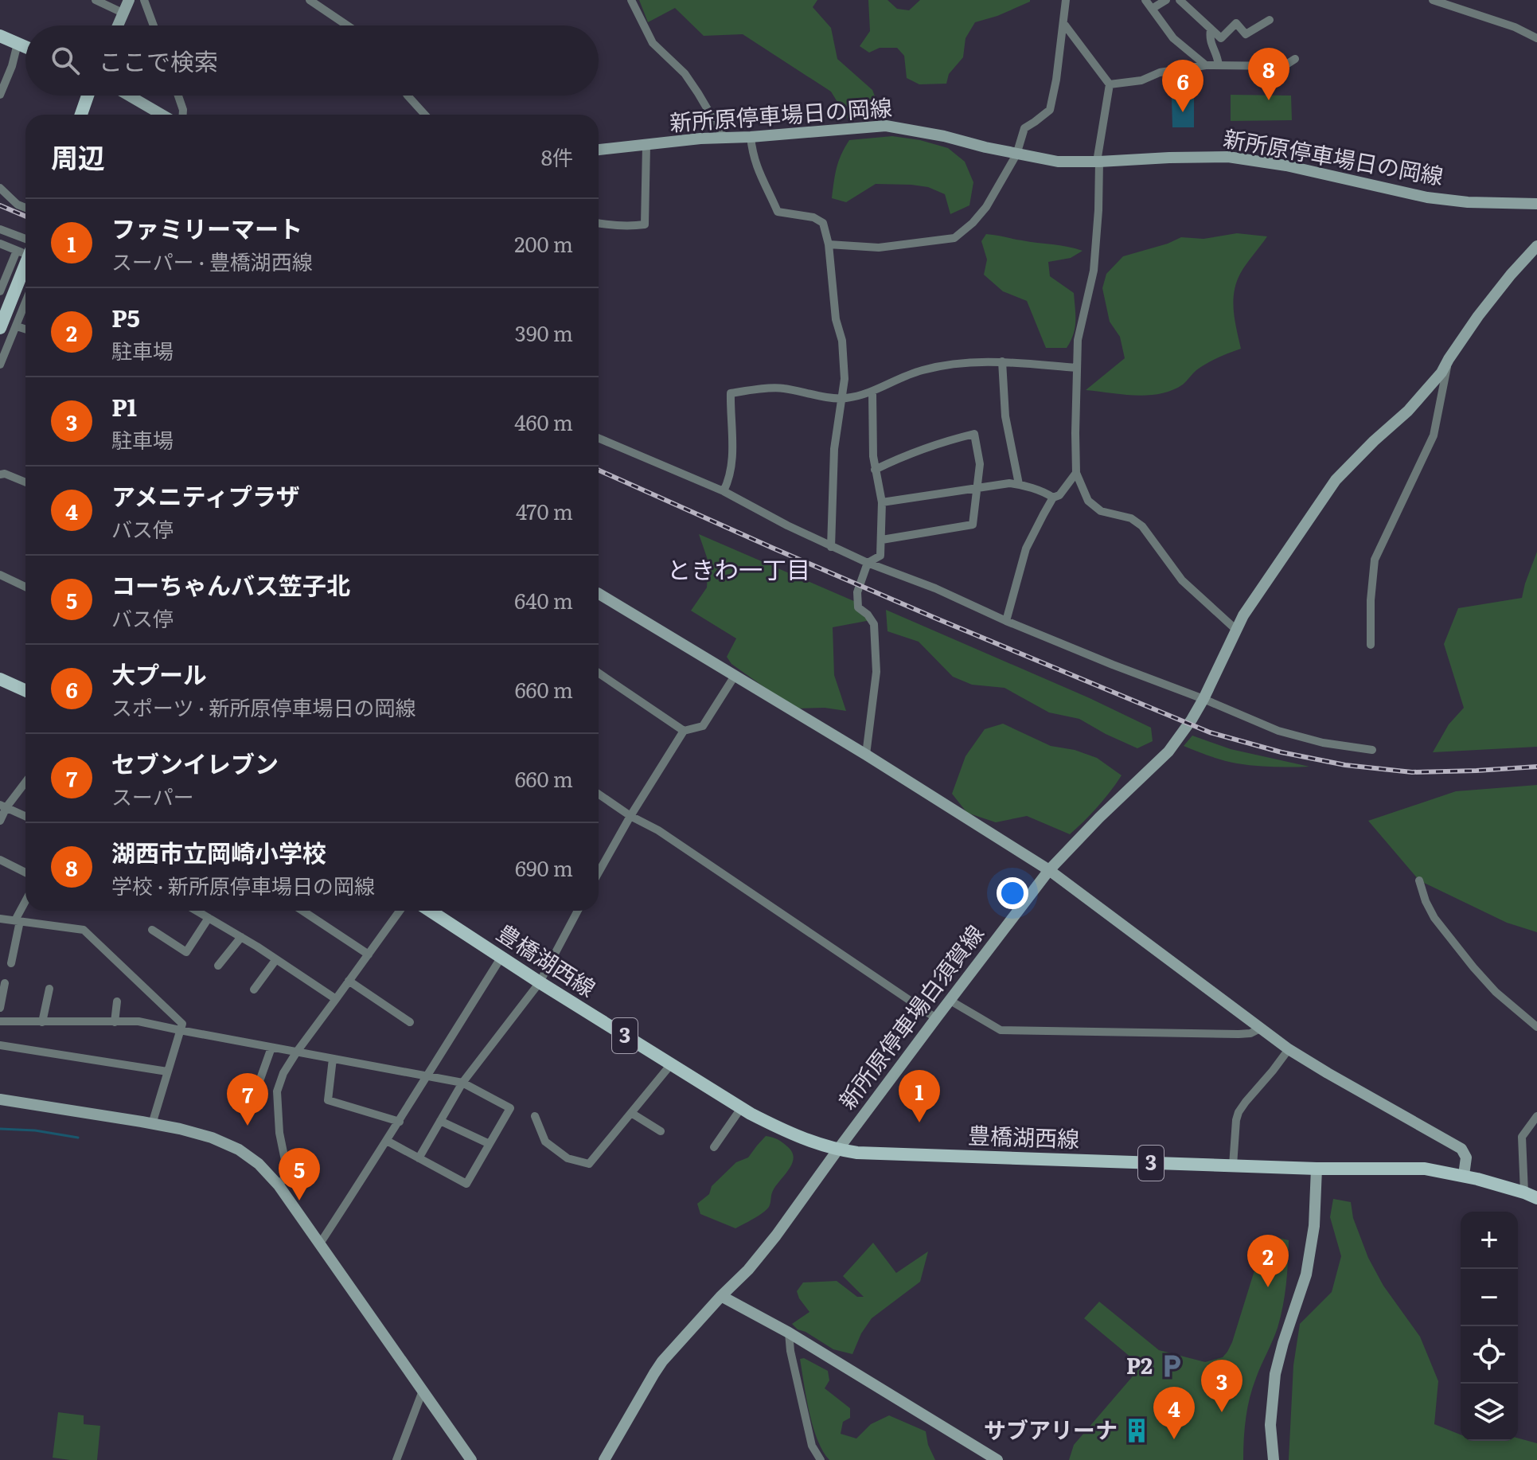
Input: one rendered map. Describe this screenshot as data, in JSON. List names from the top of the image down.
{
  "streets": {
    "main road": [
      "新所原停車場日の岡線",
      "豊橋湖西線",
      "新所原停車場白須賀線",
      "3"
    ]
  },
  "crossings": [
    ["豊橋湖西線", "新所原停車場白須賀線"]
  ],
  "districts": ["ときわ一丁目"],
  "places": {
    "parking": ["P2"],
    "building": ["サブアリーナ"]
  },
  "page": {
    "search": "ここで検索",
    "pins": [
      "8",
      "6",
      "1",
      "7",
      "5",
      "2",
      "3",
      "4"
    ],
    "heading": ["周辺", "8件"],
    "list": [
      {
        "mark": "1",
        "name": "ファミリーマート",
        "note": "スーパー · 豊橋湖西線",
        "value": "200 m"
      },
      {
        "mark": "2",
        "name": "P5",
        "note": "駐車場",
        "value": "390 m"
      },
      {
        "mark": "3",
        "name": "P1",
        "note": "駐車場",
        "value": "460 m"
      },
      {
        "mark": "4",
        "name": "アメニティプラザ",
        "note": "バス停",
        "value": "470 m"
      },
      {
        "mark": "5",
        "name": "コーちゃんバス笠子北",
        "note": "バス停",
        "value": "640 m"
      },
      {
        "mark": "6",
        "name": "大プール",
        "note": "スポーツ · 新所原停車場日の岡線",
        "value": "660 m"
      },
      {
        "mark": "7",
        "name": "セブンイレブン",
        "note": "スーパー",
        "value": "660 m"
      },
      {
        "mark": "8",
        "name": "湖西市立岡崎小学校",
        "note": "学校 · 新所原停車場日の岡線",
        "value": "690 m"
      }
    ],
    "map_buttons": ["+", "−"]
  }
}
